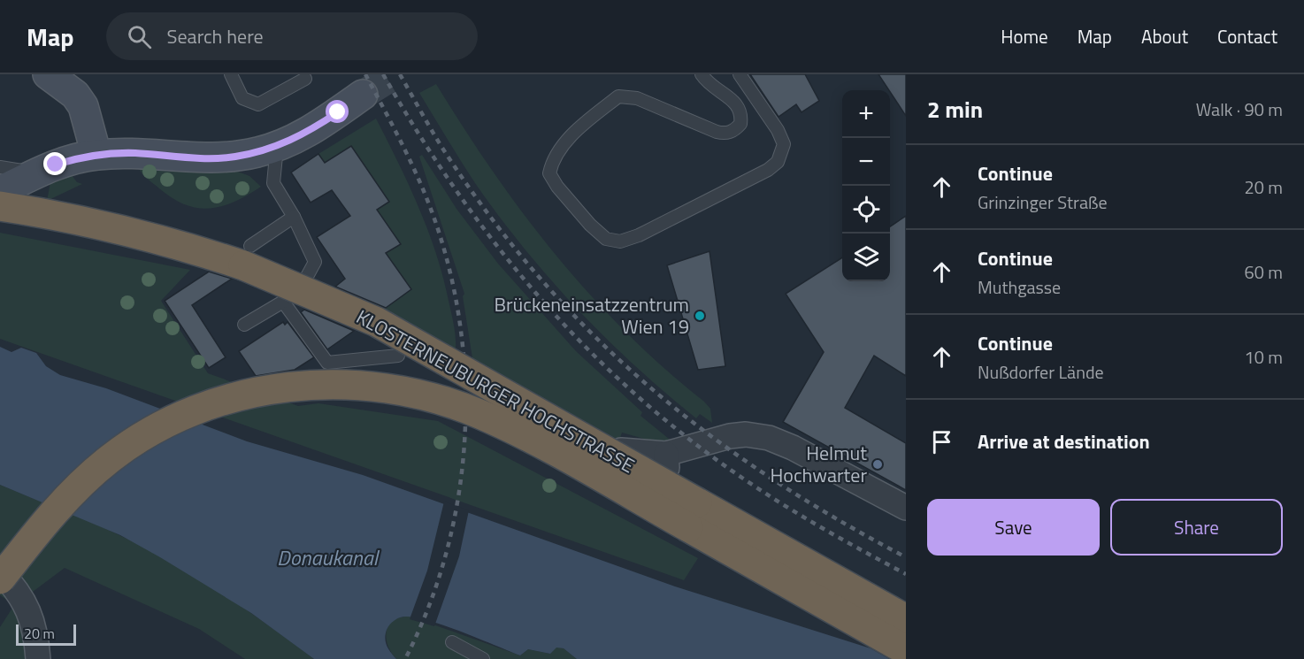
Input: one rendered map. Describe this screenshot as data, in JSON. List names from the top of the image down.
{
  "streets": {
    "highway": ["KLOSTERNEUBURGER HOCHSTRASSE"]
  },
  "water": ["Donaukanal"],
  "places": ["Brückeneinsatzzentrum Wien 19", "Helmut Hochwarter"],
  "scale_bar": "20 m",
  "page": {
    "header": "Map",
    "search": "Search here",
    "nav": [
      "Home",
      "Map",
      "About",
      "Contact"
    ],
    "heading": ["2 min", "Walk · 90 m"],
    "map_buttons": ["+", "−"],
    "list": [
      ["Continue", "Grinzinger Straße", "20 m"],
      ["Continue", "Muthgasse", "60 m"],
      ["Continue", "Nußdorfer Lände", "10 m"],
      "Arrive at destination"
    ],
    "buttons": ["Save", "Share"],
    "scale": "20 m"
  }
}
